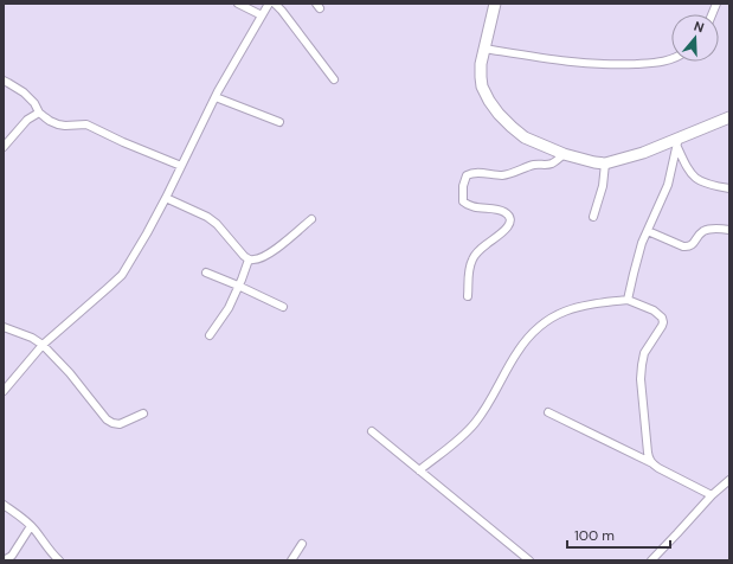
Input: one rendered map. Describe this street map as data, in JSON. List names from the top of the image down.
{
  "scale_bar": "100 m",
  "north": "top"
}
